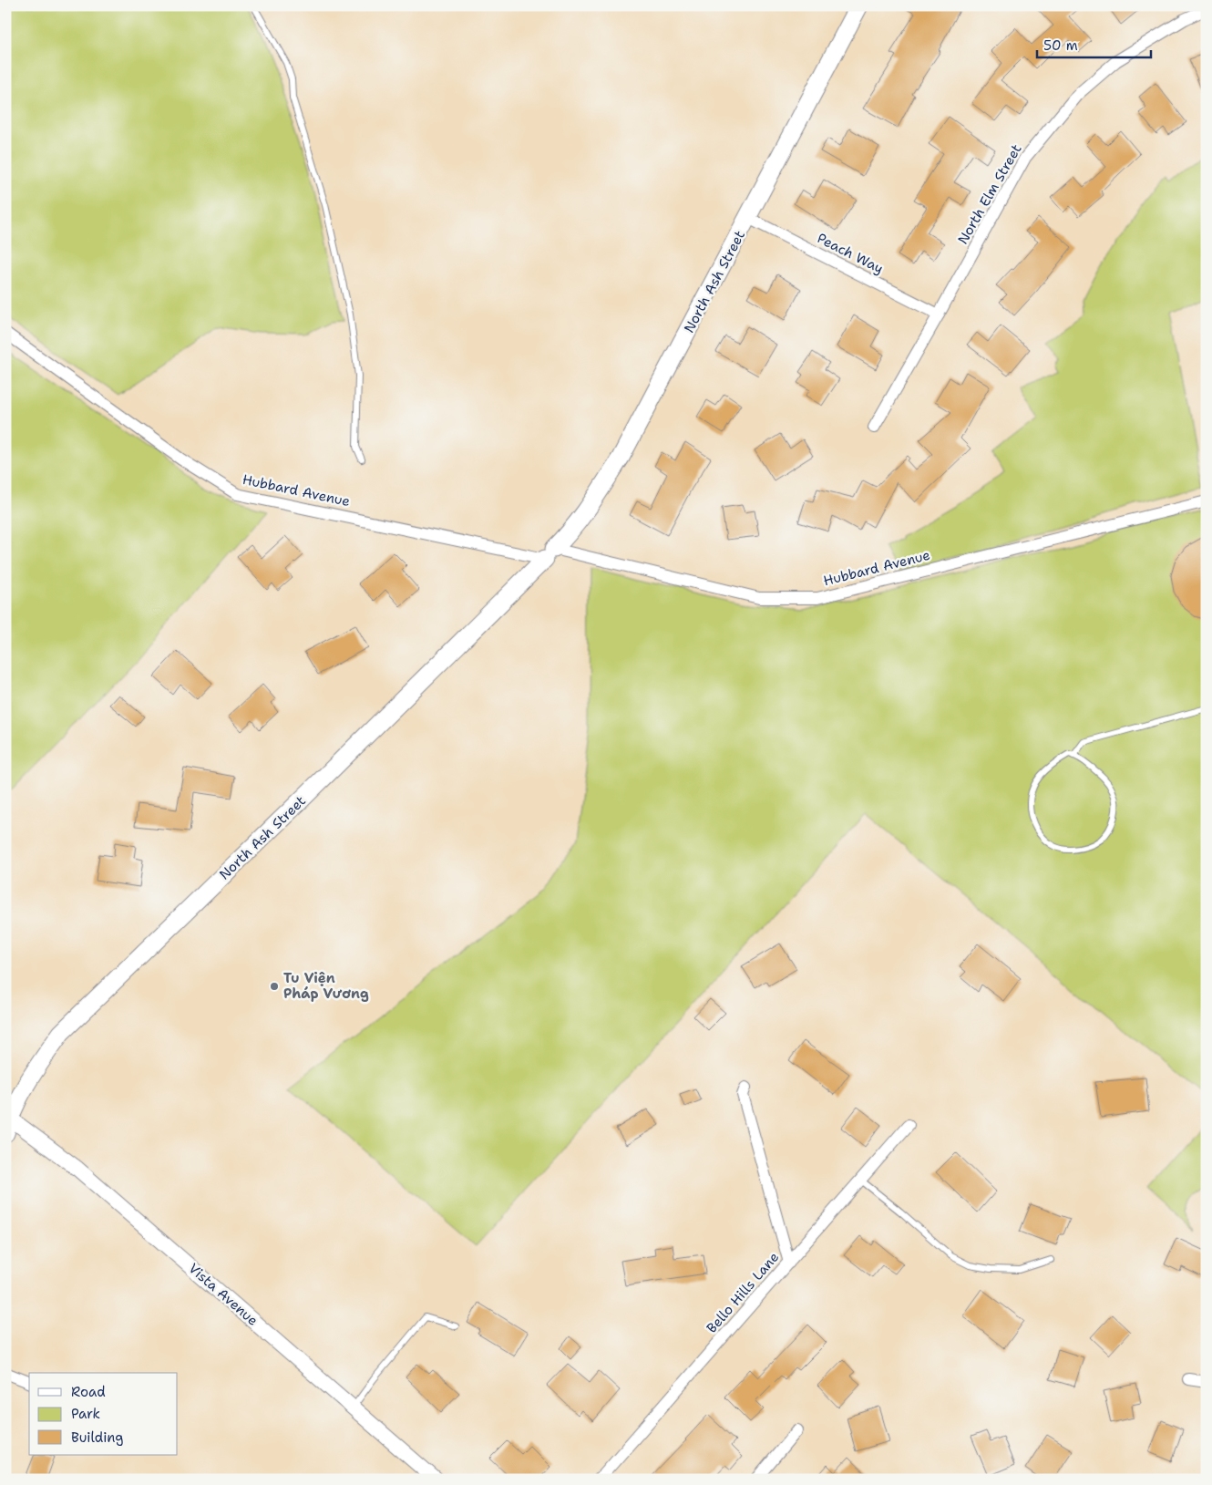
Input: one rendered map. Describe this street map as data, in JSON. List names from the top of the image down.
{
  "streets": {
    "main road": ["North Ash Street"],
    "street": [
      "North Elm Street",
      "Peach Way",
      "Hubbard Avenue",
      "Bello Hills Lane",
      "Vista Avenue"
    ]
  },
  "crossings": [
    ["North Elm Street", "Peach Way"],
    ["Peach Way", "North Ash Street"],
    ["North Ash Street", "Hubbard Avenue"],
    ["North Ash Street", "Vista Avenue"]
  ],
  "places": ["Tu Viện Pháp Vương"],
  "legend": ["Road", "Park", "Building"],
  "scale_bar": "50 m"
}
